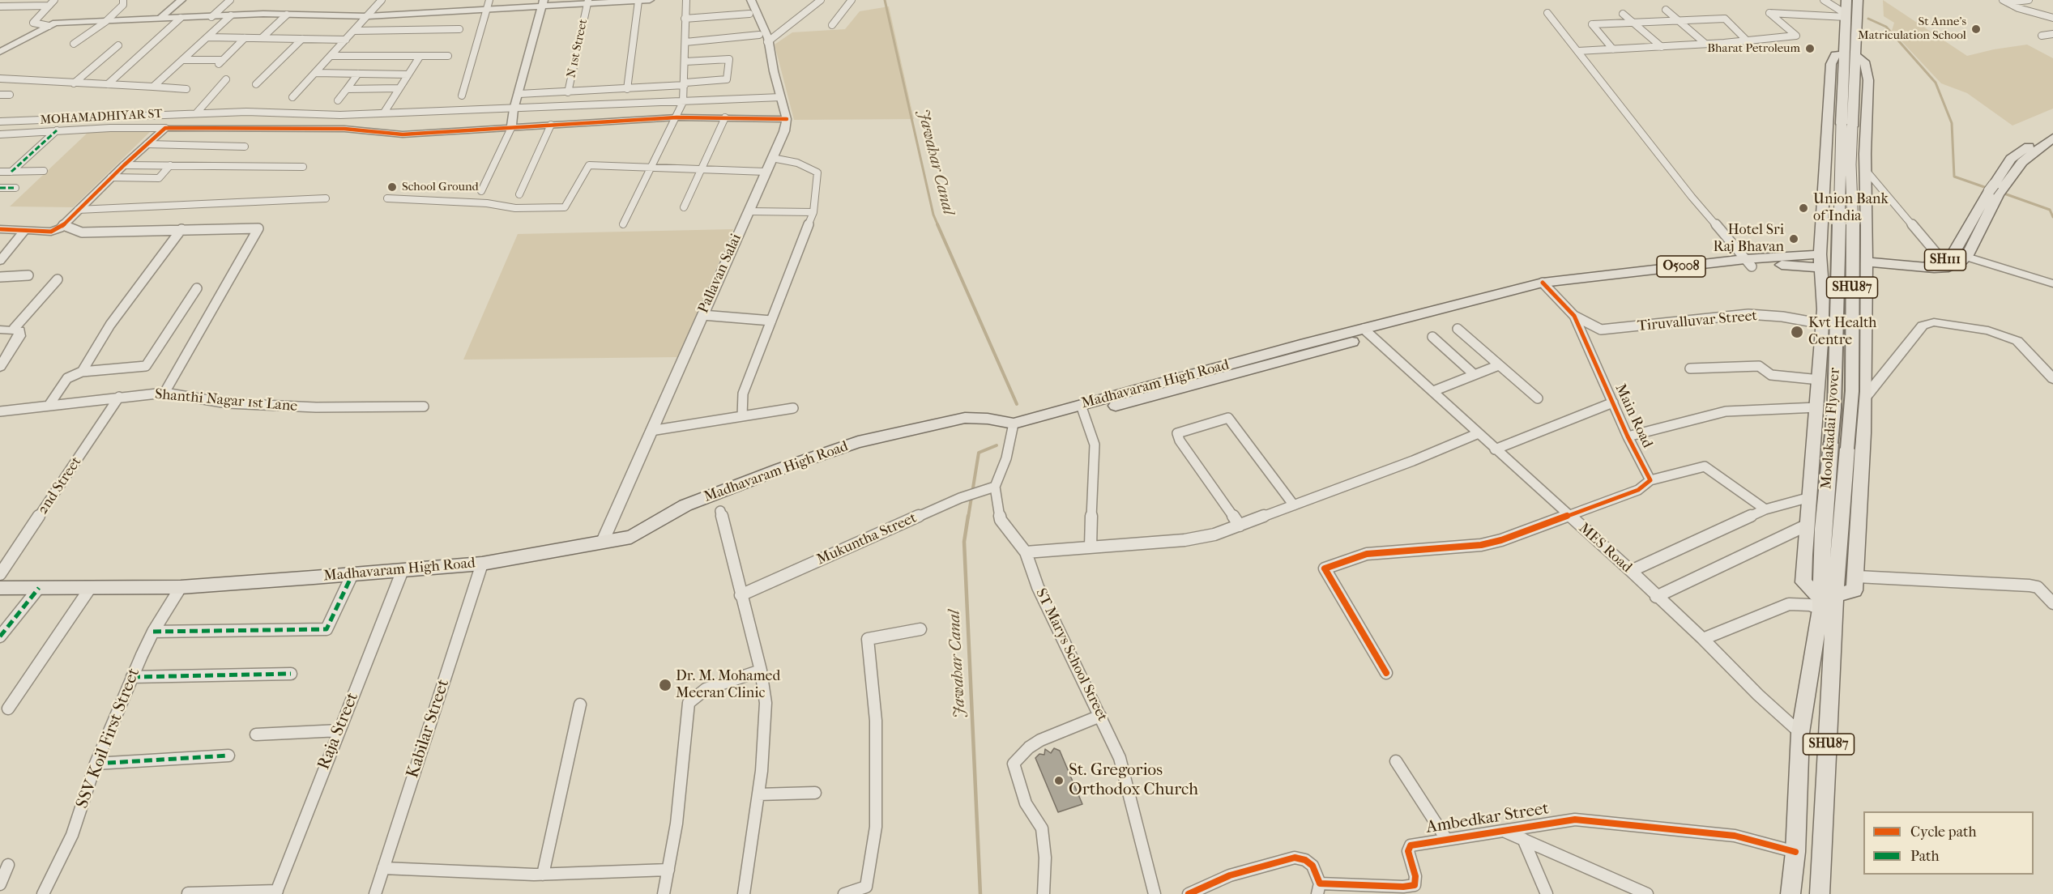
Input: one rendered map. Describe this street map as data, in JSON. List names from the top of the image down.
{
  "streets": {
    "main road": [
      "SH111",
      "O5008",
      "SHU87",
      "Madhavaram High Road",
      "Moolakadai Flyover"
    ],
    "street": [
      "N 1st Street",
      "MOHAMADHIYAR ST",
      "Pallavan Salai",
      "Tiruvalluvar Street",
      "Shanthi Nagar 1st Lane",
      "Main Road",
      "2nd Street",
      "Mukuntha Street",
      "MES Road",
      "ST Marys School Street",
      "Kabilar Street",
      "Raja Street",
      "SSV Koil First Street",
      "Ambedkar Street"
    ]
  },
  "crossings": [
    ["O5008", "Main Road"],
    ["Pallavan Salai", "Madhavaram High Road"],
    ["SHU87", "Moolakadai Flyover"],
    ["SHU87", "MES Road"],
    ["SHU87", "Ambedkar Street"],
    ["Tiruvalluvar Street", "Main Road"],
    ["Madhavaram High Road", "Kabilar Street"],
    ["Madhavaram High Road", "Raja Street"],
    ["Madhavaram High Road", "SSV Koil First Street"],
    ["Shanthi Nagar 1st Lane", "2nd Street"],
    ["Mukuntha Street", "ST Marys School Street"]
  ],
  "water": ["Jawahar Canal"],
  "places": [
    "St Anne's Matriculation School",
    "Bharat Petroleum",
    "School Ground",
    "Union Bank of India",
    "Hotel Sri Raj Bhavan",
    "Kvt Health Centre",
    "Dr. M. Mohamed Meeran Clinic",
    "St. Gregorios Orthodox Church"
  ],
  "legend": ["Cycle path", "Path"]
}
